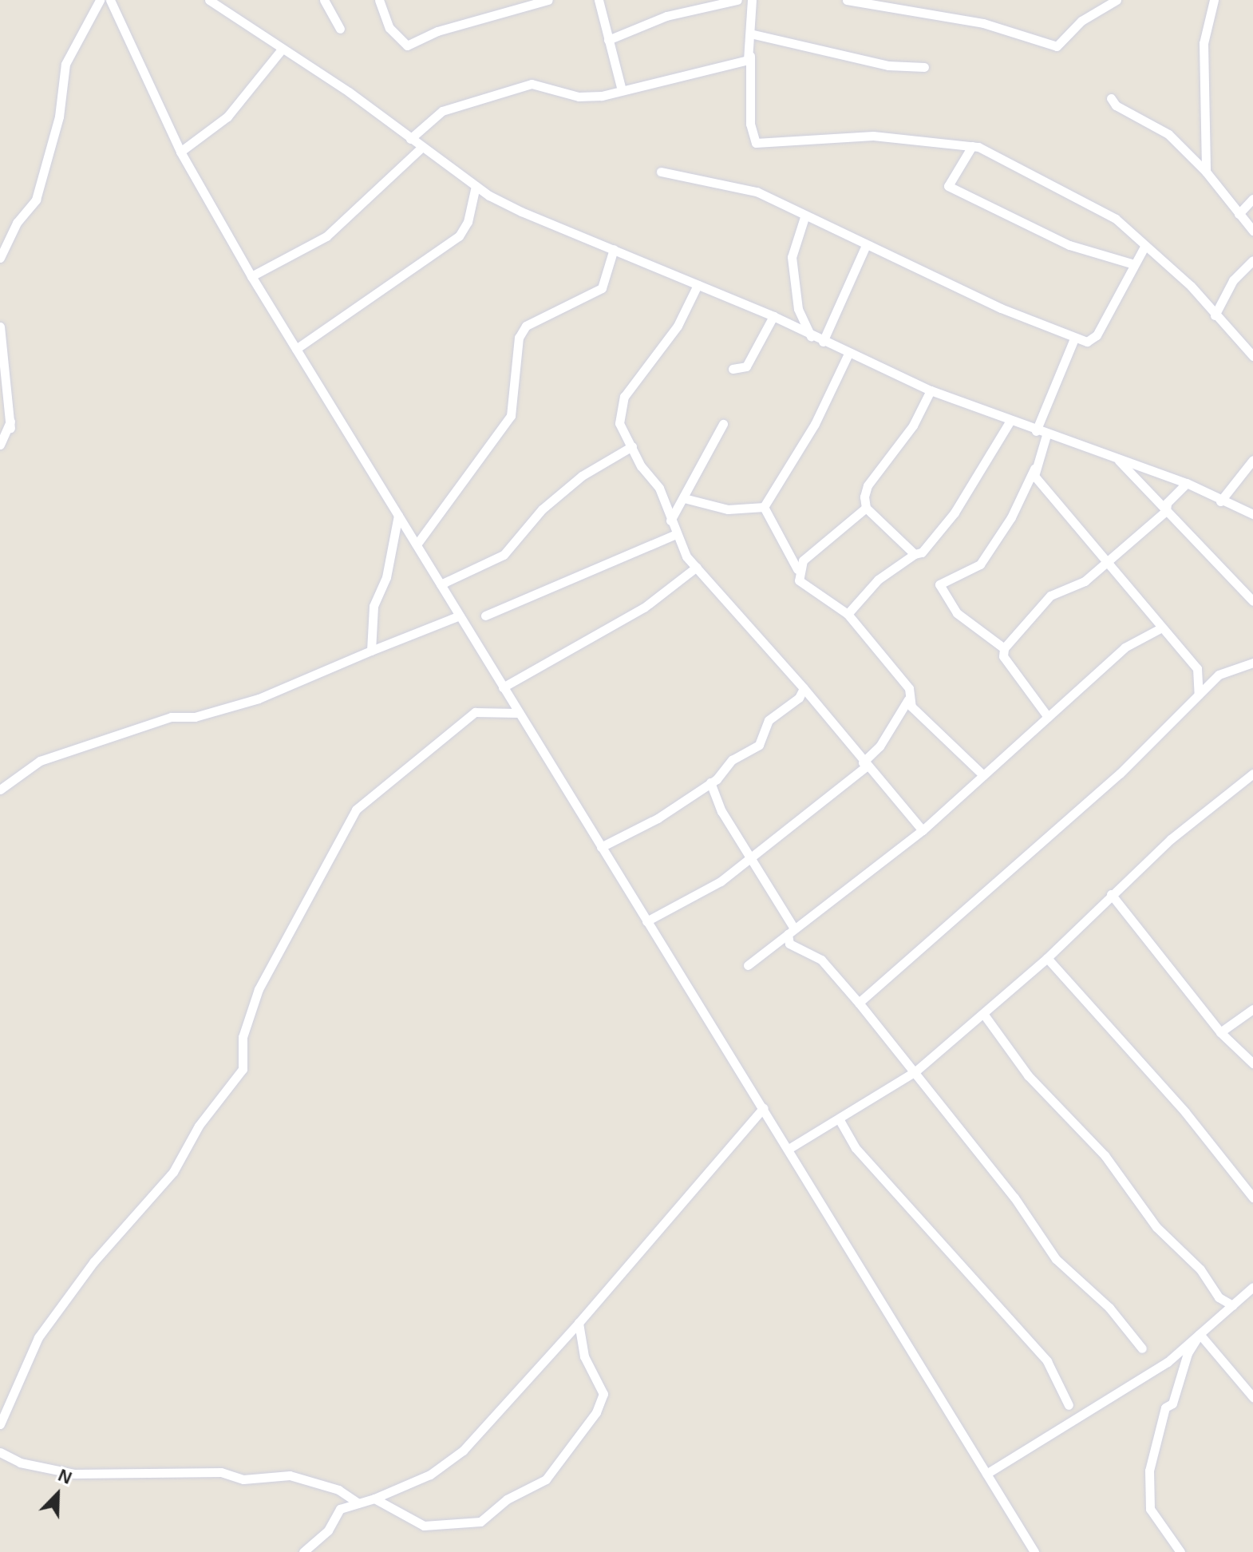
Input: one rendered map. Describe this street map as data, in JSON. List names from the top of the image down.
{
  "north": "top right"
}
